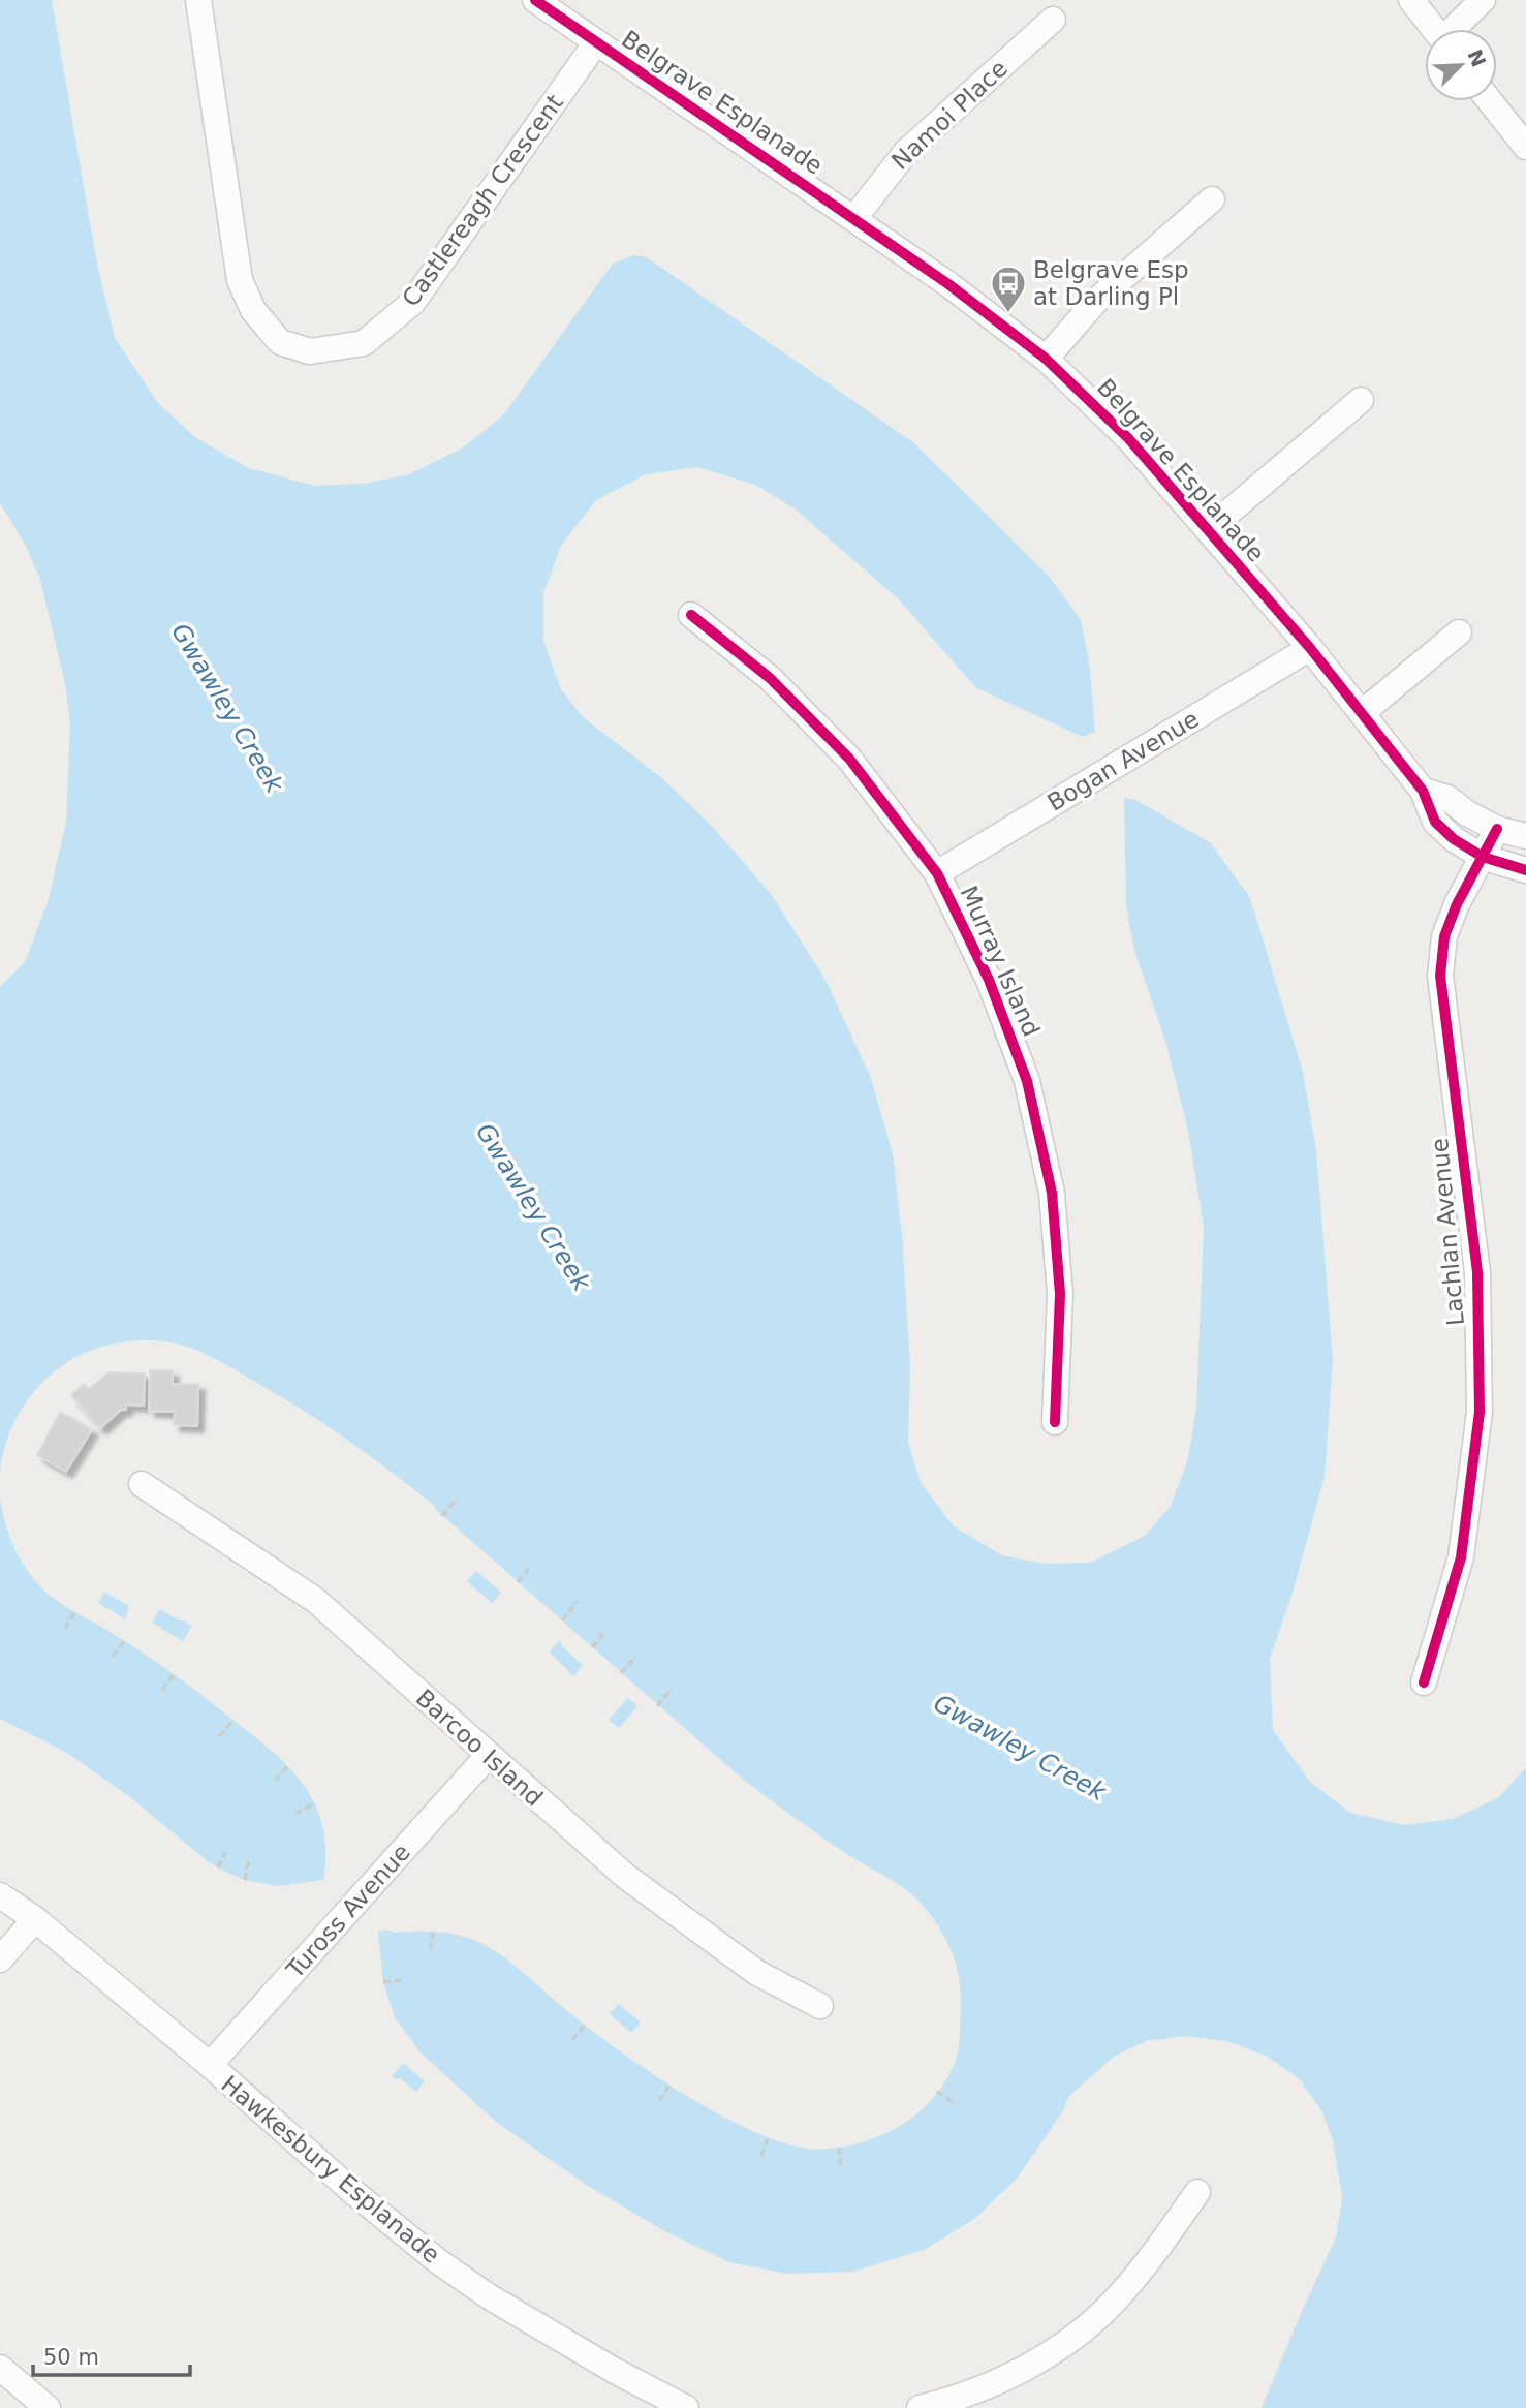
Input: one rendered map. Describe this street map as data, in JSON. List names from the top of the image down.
{
  "streets": {
    "street": [
      "Belgrave Esplanade",
      "Namoi Place",
      "Castlereagh Crescent",
      "Bogan Avenue",
      "Murray Island",
      "Lachlan Avenue",
      "Barcoo Island",
      "Tuross Avenue",
      "Hawkesbury Esplanade"
    ]
  },
  "crossings": [
    ["Belgrave Esplanade", "Namoi Place"],
    ["Belgrave Esplanade", "Castlereagh Crescent"],
    ["Belgrave Esplanade", "Bogan Avenue"],
    ["Belgrave Esplanade", "Lachlan Avenue"],
    ["Bogan Avenue", "Murray Island"],
    ["Barcoo Island", "Tuross Avenue"],
    ["Tuross Avenue", "Hawkesbury Esplanade"]
  ],
  "water": ["Gwawley Creek"],
  "places": {
    "bus stop": ["Belgrave Esp at Darling Pl"]
  },
  "scale_bar": "50 m",
  "north": "top right"
}
